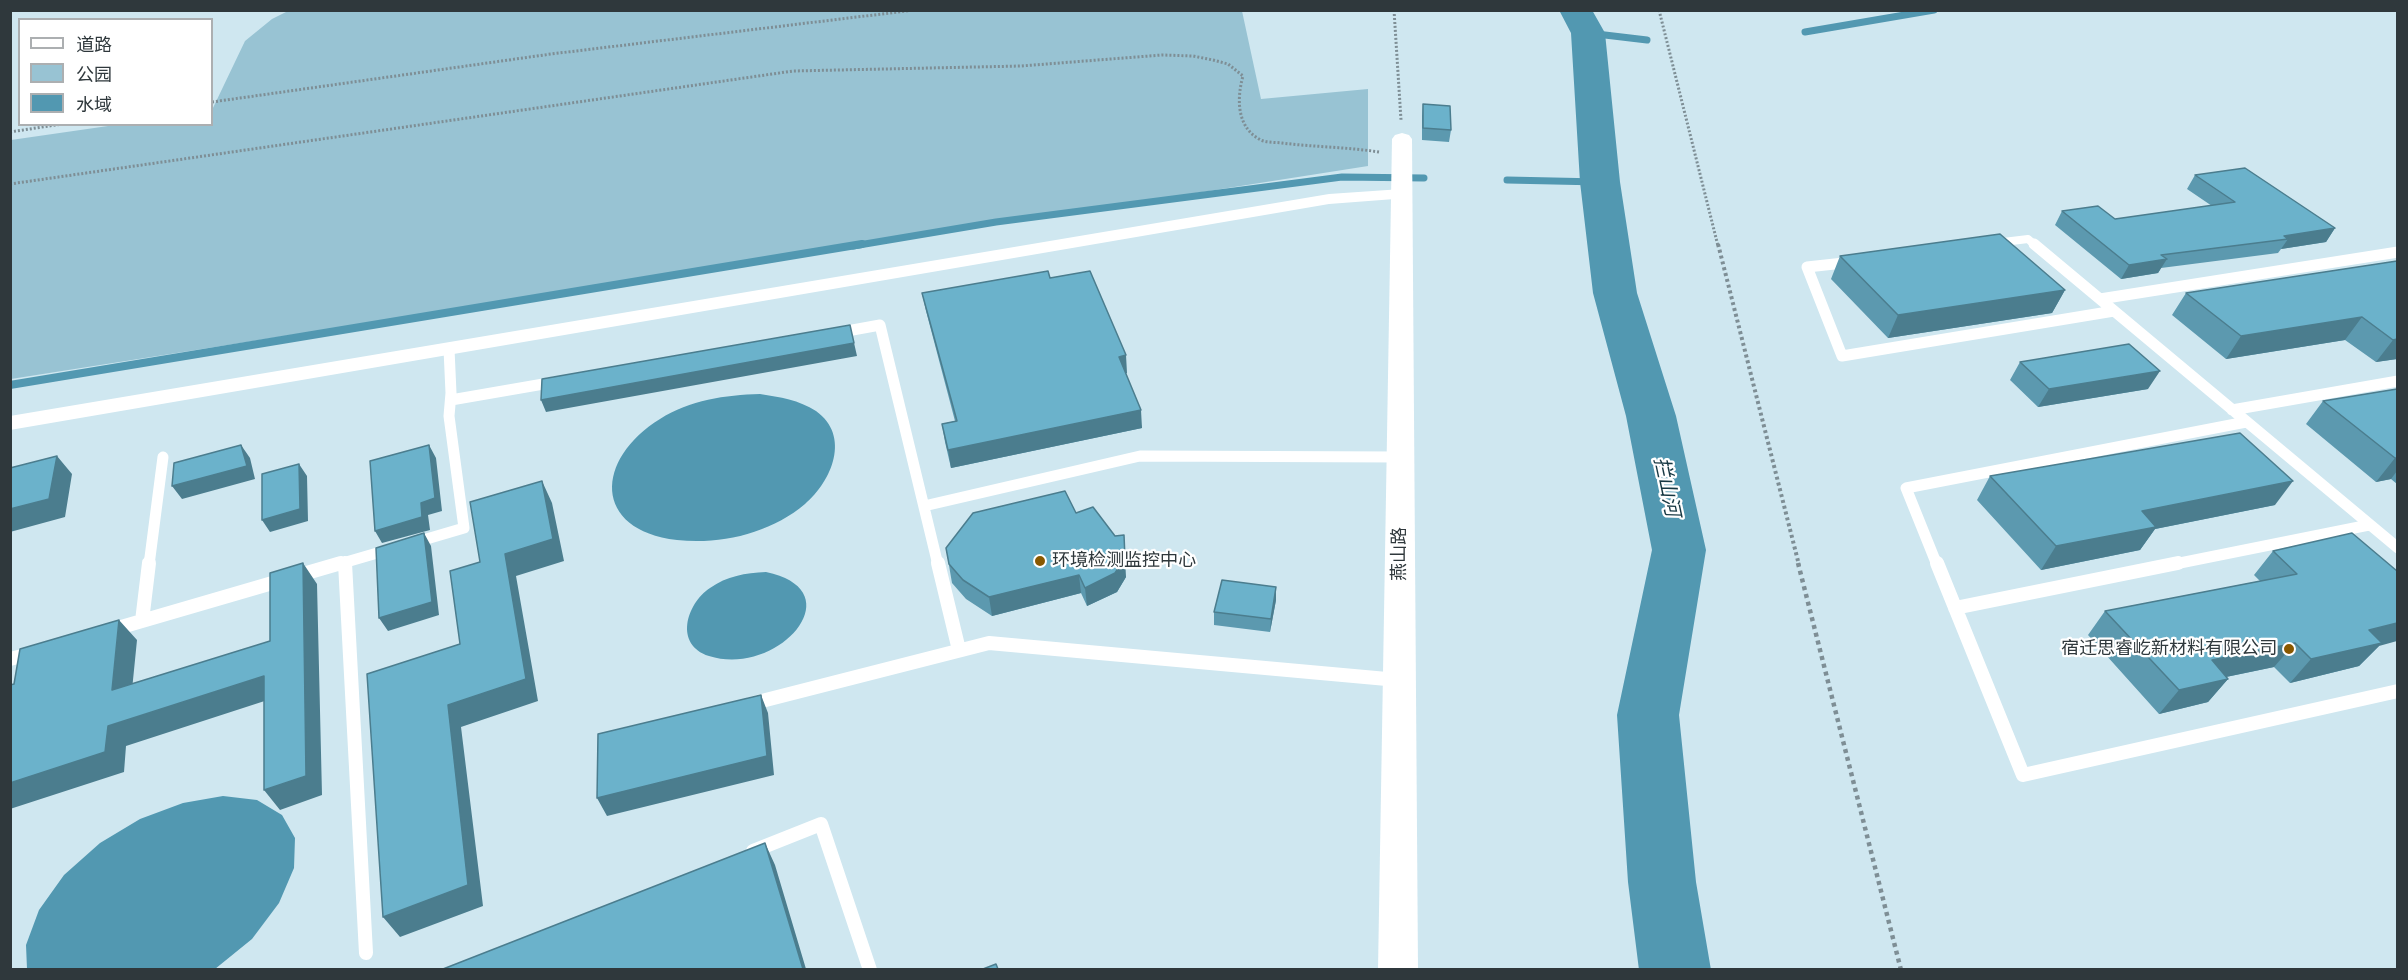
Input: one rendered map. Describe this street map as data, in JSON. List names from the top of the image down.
{
  "streets": {
    "street": ["燕山路"]
  },
  "water": ["拦山河"],
  "places": ["环境检测监控中心", "宿迁思睿屹新材料有限公司"],
  "legend": ["道路", "公园", "水域"]
}
